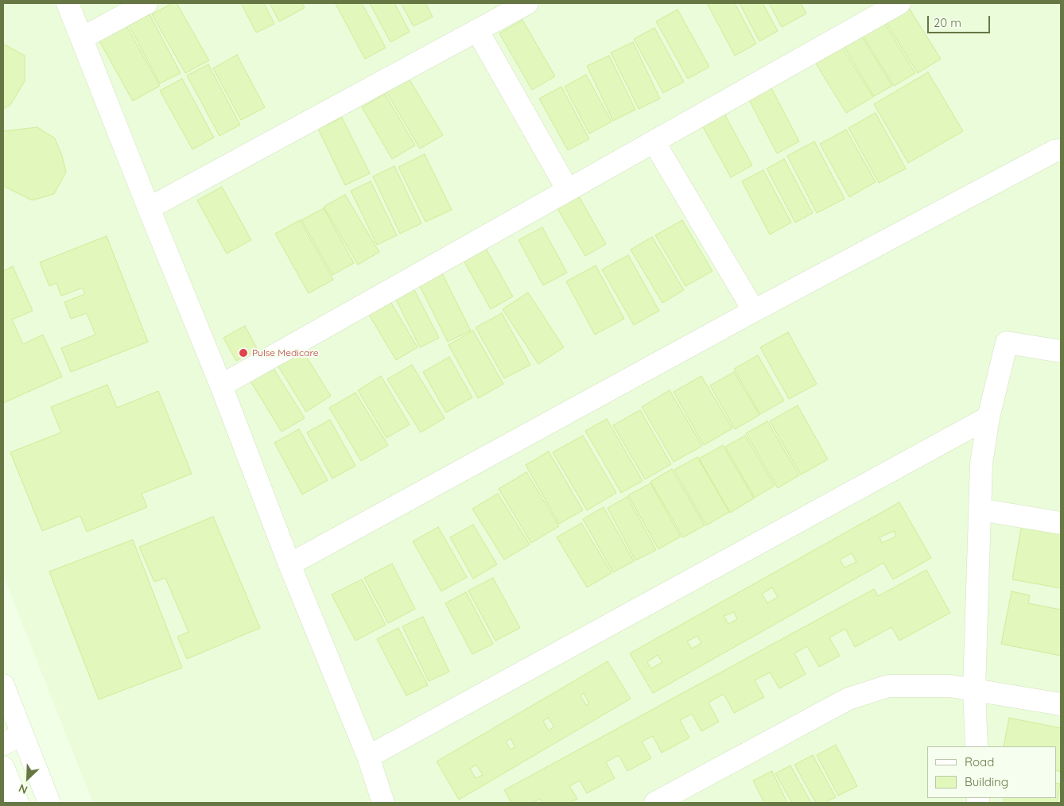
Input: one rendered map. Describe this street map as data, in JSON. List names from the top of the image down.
{
  "places": ["Pulse Medicare"],
  "legend": ["Road", "Building"],
  "scale_bar": "20 m",
  "north": "bottom left"
}
